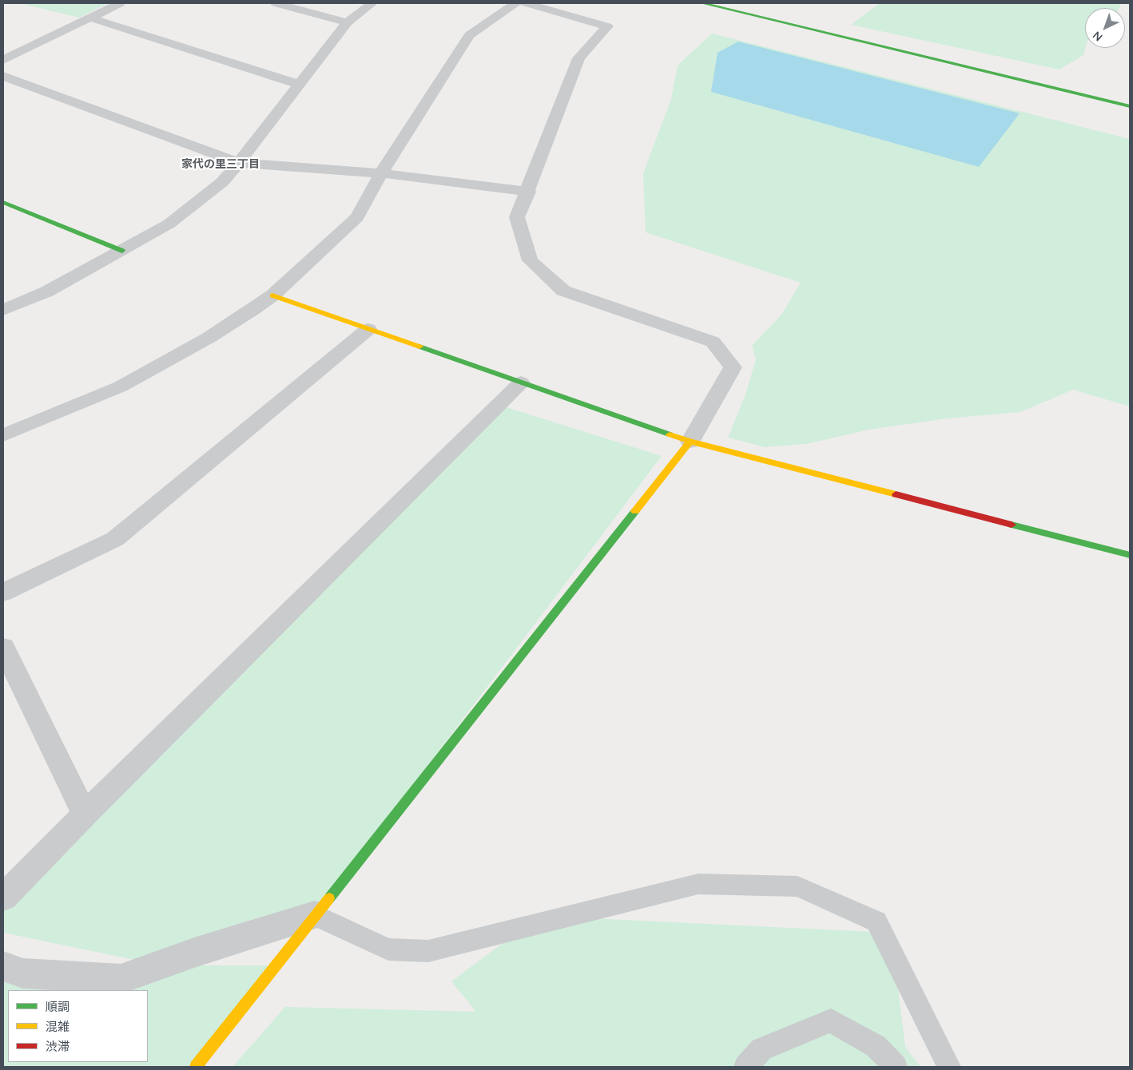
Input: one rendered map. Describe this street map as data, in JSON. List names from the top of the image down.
{
  "districts": ["家代の里三丁目"],
  "legend": ["順調", "混雑", "渋滞"],
  "north": "bottom left"
}
